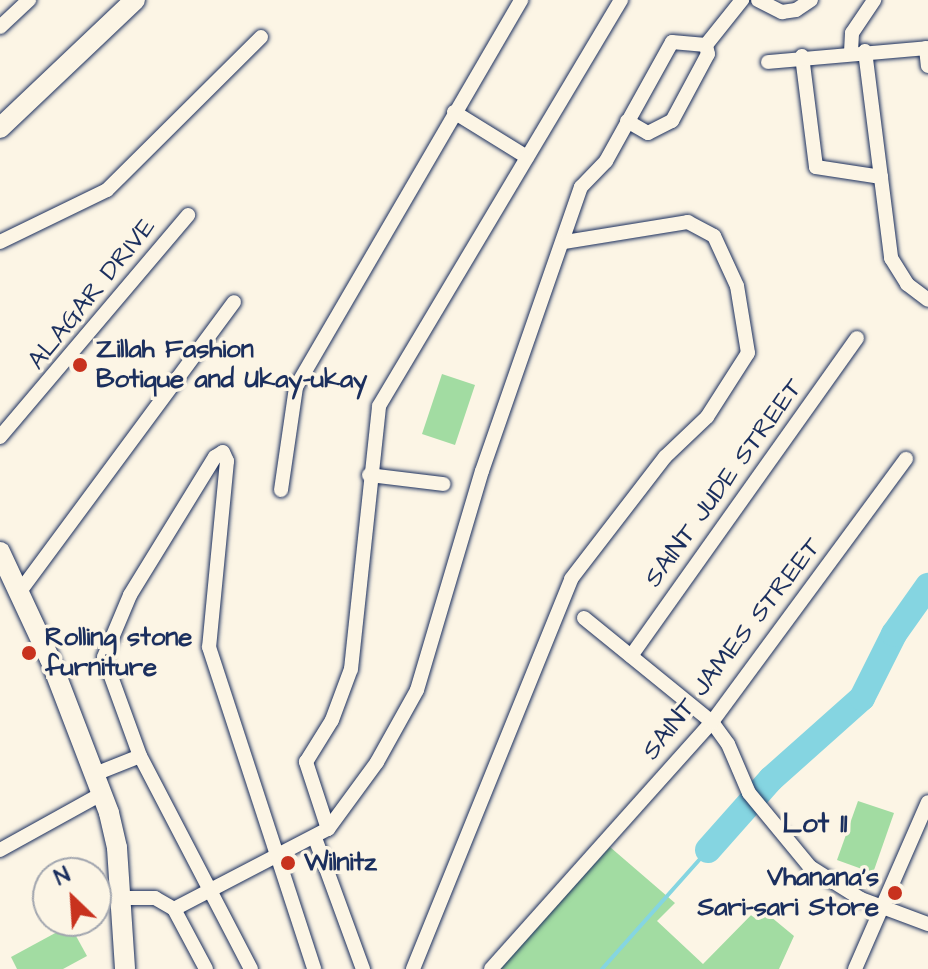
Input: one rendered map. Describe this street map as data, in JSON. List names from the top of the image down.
{
  "streets": {
    "street": ["ALAGAR DRIVE", "SAINT JUDE STREET", "SAINT JAMES STREET"]
  },
  "districts": ["Lot 11"],
  "places": [
    "Zillah Fashion Botique and Ukay-ukay",
    "Rolling stone furniture",
    "Wilnitz",
    "Vhanana's Sari-sari Store"
  ],
  "north": "top left"
}
